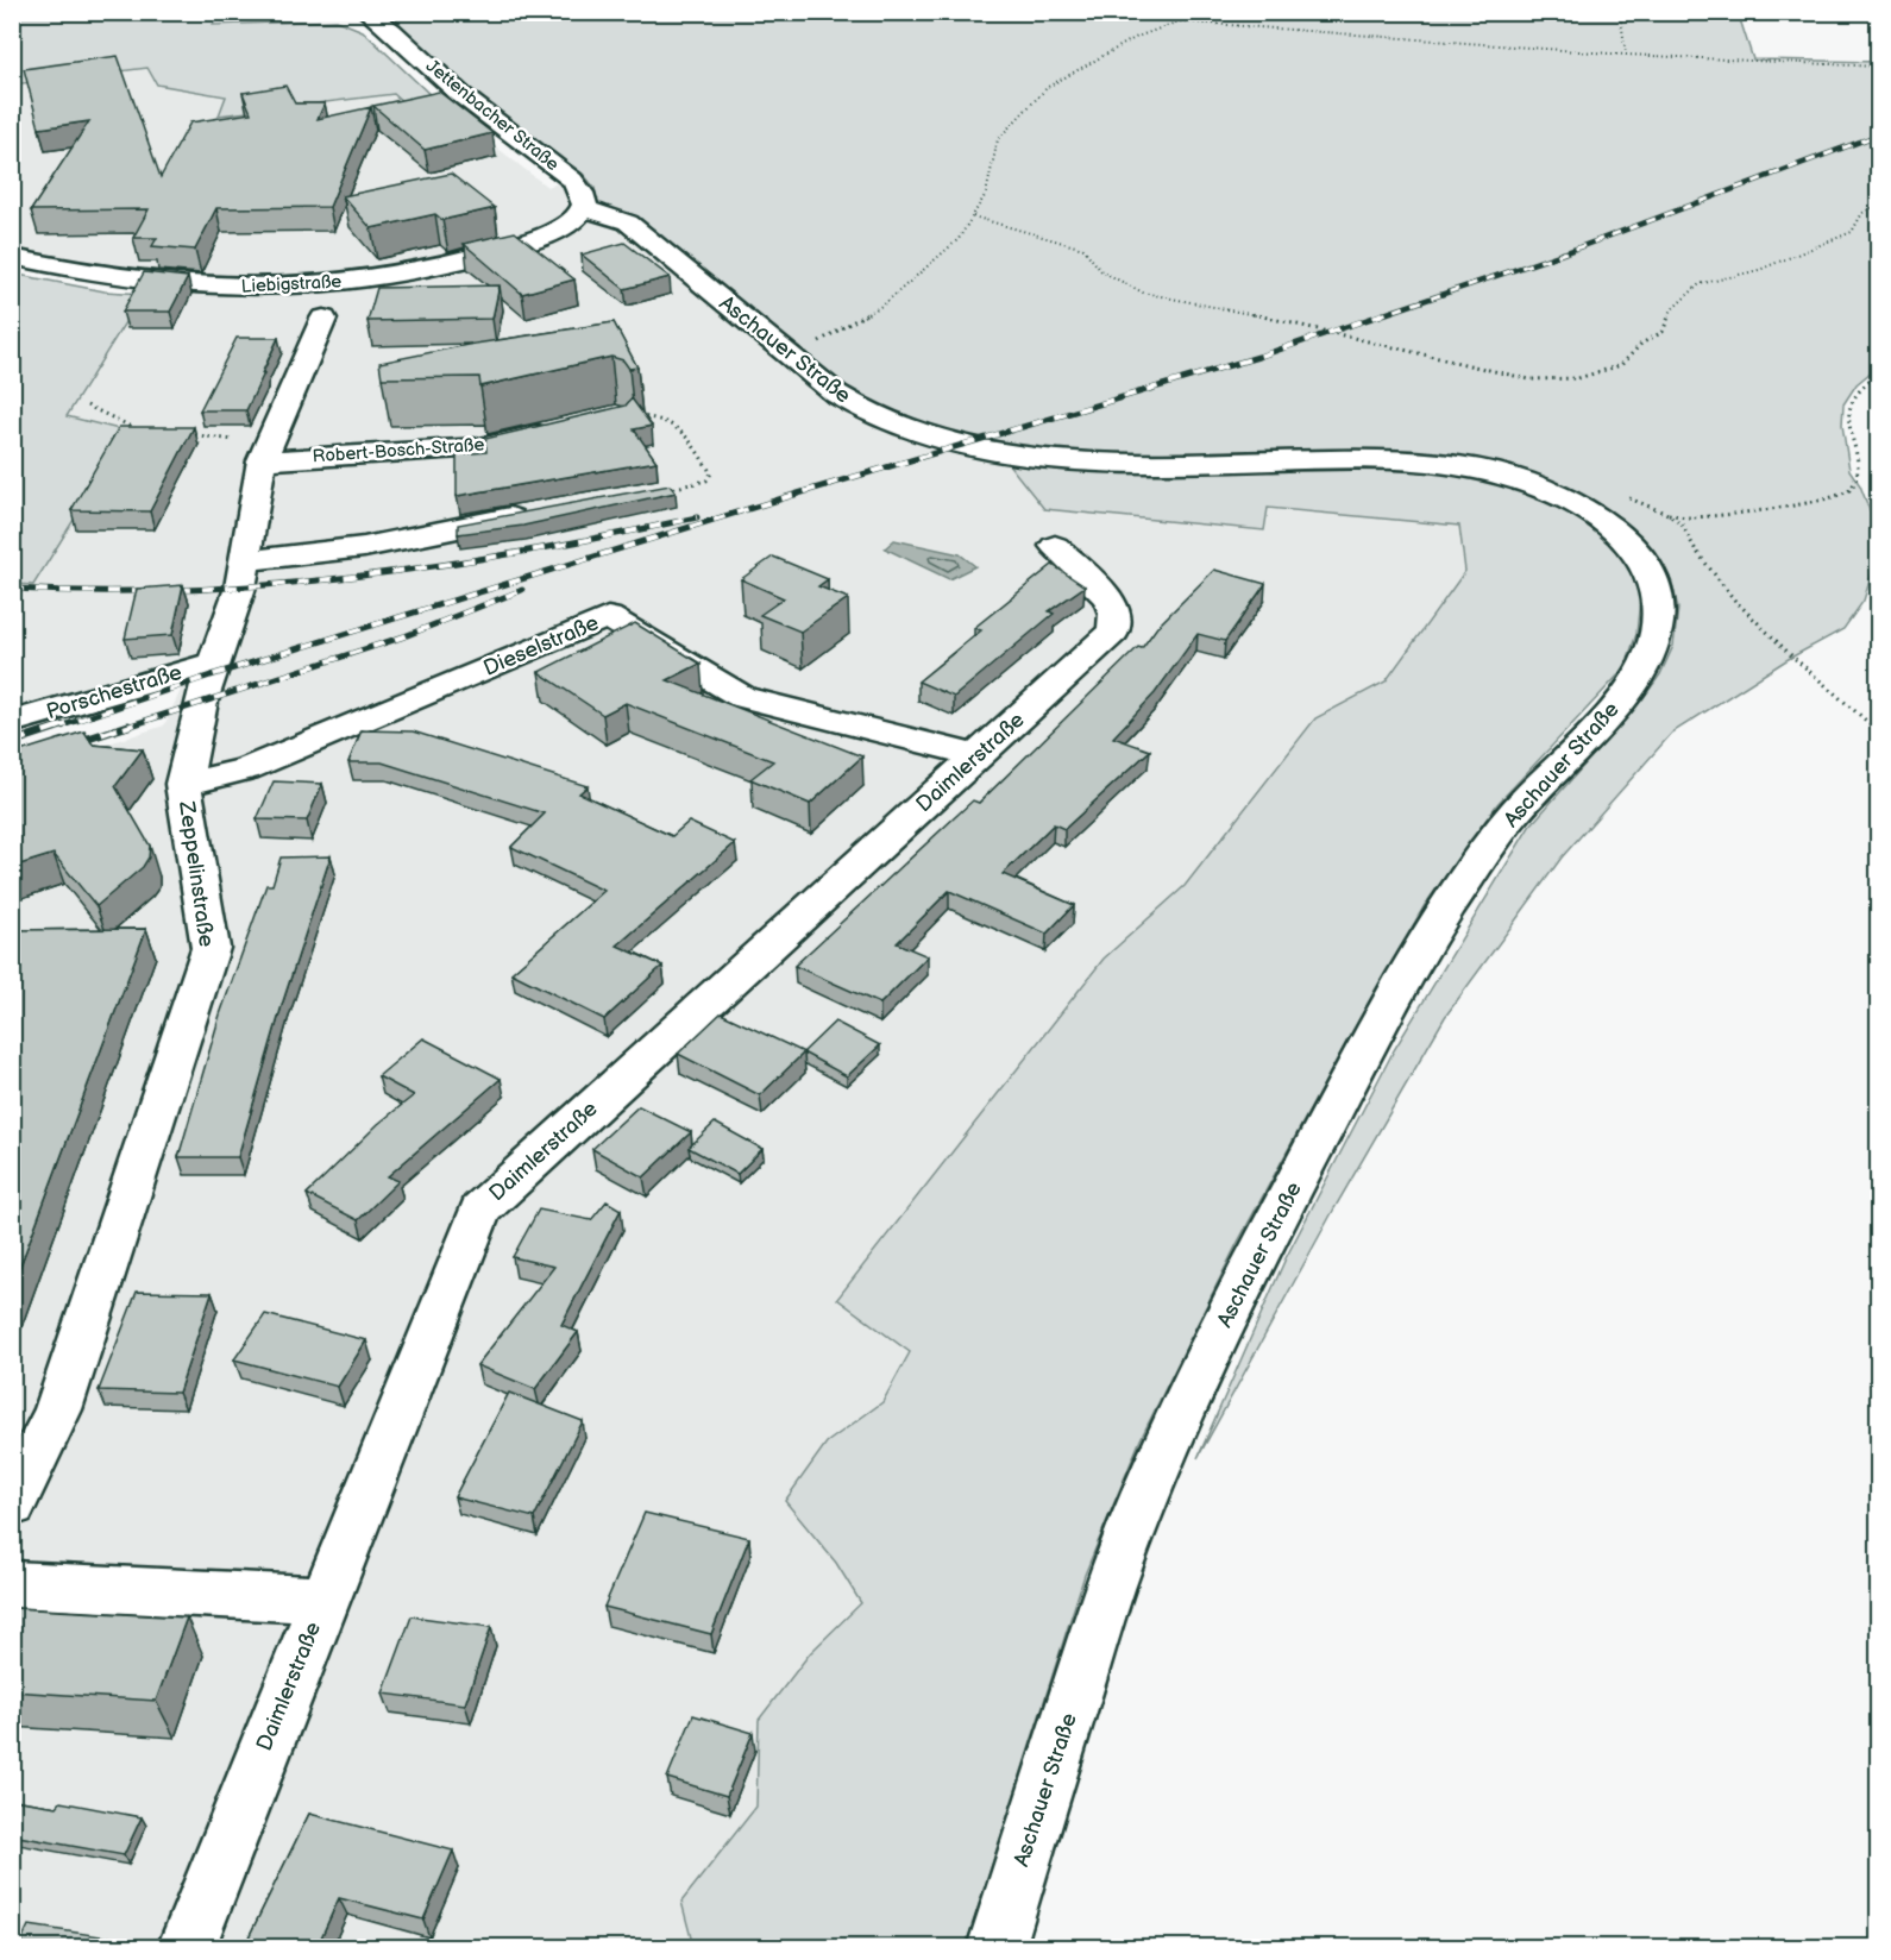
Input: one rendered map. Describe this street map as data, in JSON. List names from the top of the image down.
{
  "streets": {
    "street": [
      "Jettenbacher Straße",
      "Liebigstraße",
      "Aschauer Straße",
      "Robert-Bosch-Straße",
      "Dieselstraße",
      "Porschestraße",
      "Daimlerstraße",
      "Zeppelinstraße"
    ]
  },
  "crossings": [
    ["Jettenbacher Straße", "Aschauer Straße"],
    ["Liebigstraße", "Aschauer Straße"],
    ["Robert-Bosch-Straße", "Zeppelinstraße"],
    ["Dieselstraße", "Daimlerstraße"],
    ["Dieselstraße", "Zeppelinstraße"],
    ["Porschestraße", "Zeppelinstraße"]
  ]
}
